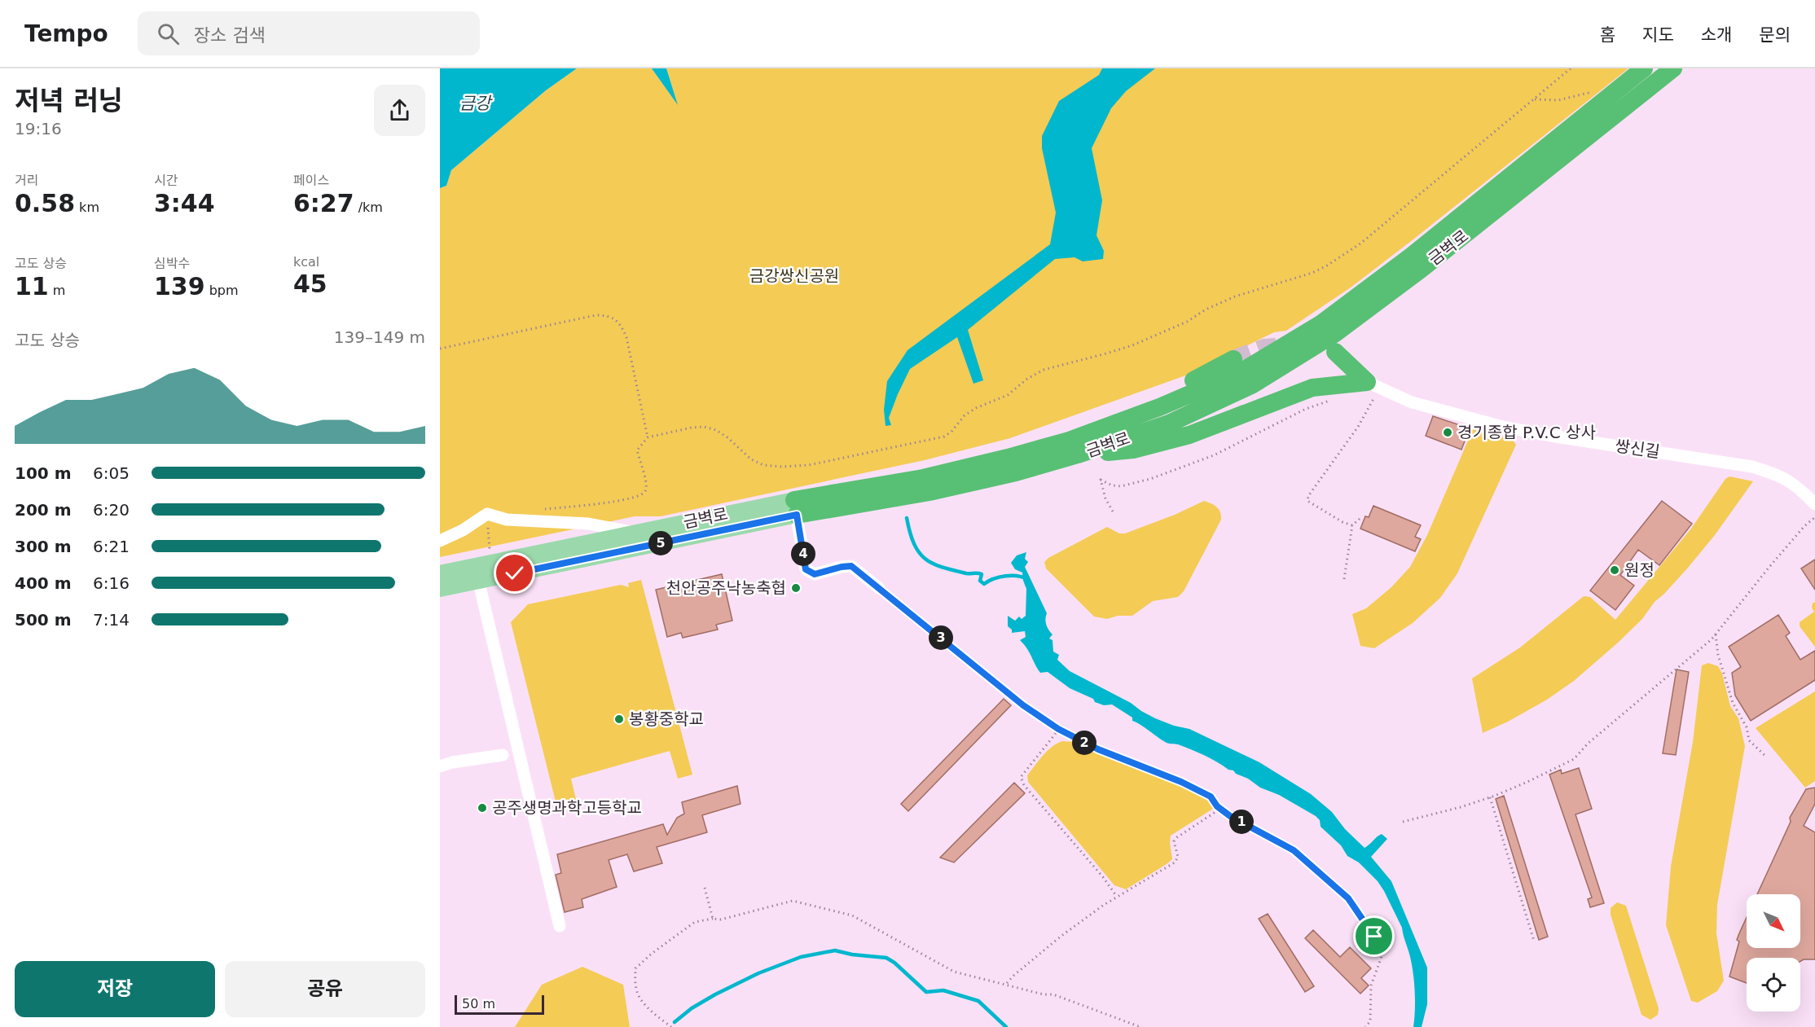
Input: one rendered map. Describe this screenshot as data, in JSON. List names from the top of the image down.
{
  "streets": {
    "highway": ["금벽로"],
    "street": ["쌍신길"]
  },
  "water": ["금강"],
  "parks": ["금강쌍신공원"],
  "places": [
    "경기종합 P.V.C 상사",
    "원정",
    "천안공주낙농축협",
    "봉황중학교",
    "공주생명과학고등학교"
  ],
  "scale_bar": "50 m",
  "north": "bottom right",
  "page": {
    "header": "Tempo",
    "search": "장소 검색",
    "nav": [
      "홈",
      "지도",
      "소개",
      "문의"
    ],
    "heading": ["저녁 러닝", "19:16"],
    "stats": [
      ["거리", "0.58 km"],
      ["시간", "3:44"],
      ["페이스", "6:27 /km"],
      ["고도 상승", "11 m"],
      ["심박수", "139 bpm"],
      ["kcal", "45"]
    ],
    "chart": ["고도 상승", "139–149 m"],
    "list": [
      {
        "name": "100 m",
        "note": "6:05"
      },
      {
        "name": "200 m",
        "note": "6:20"
      },
      {
        "name": "300 m",
        "note": "6:21"
      },
      {
        "name": "400 m",
        "note": "6:16"
      },
      {
        "name": "500 m",
        "note": "7:14"
      }
    ],
    "pins": [
      "5",
      "4",
      "3",
      "2",
      "1"
    ],
    "buttons": ["저장", "공유"],
    "scale": "50 m"
  }
}
